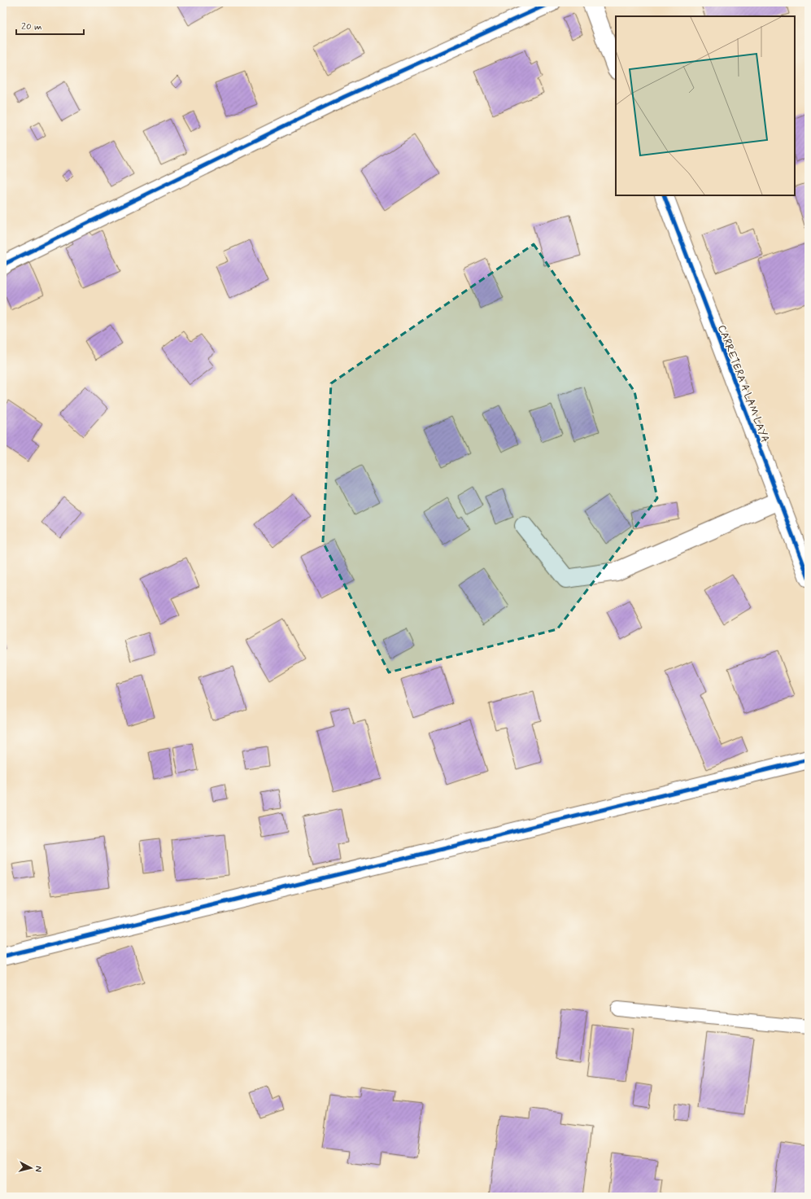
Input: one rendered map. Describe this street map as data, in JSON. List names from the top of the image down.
{
  "streets": {
    "street": ["CARRETERA A LAM LAYA"]
  },
  "scale_bar": "20 m",
  "north": "right"
}
